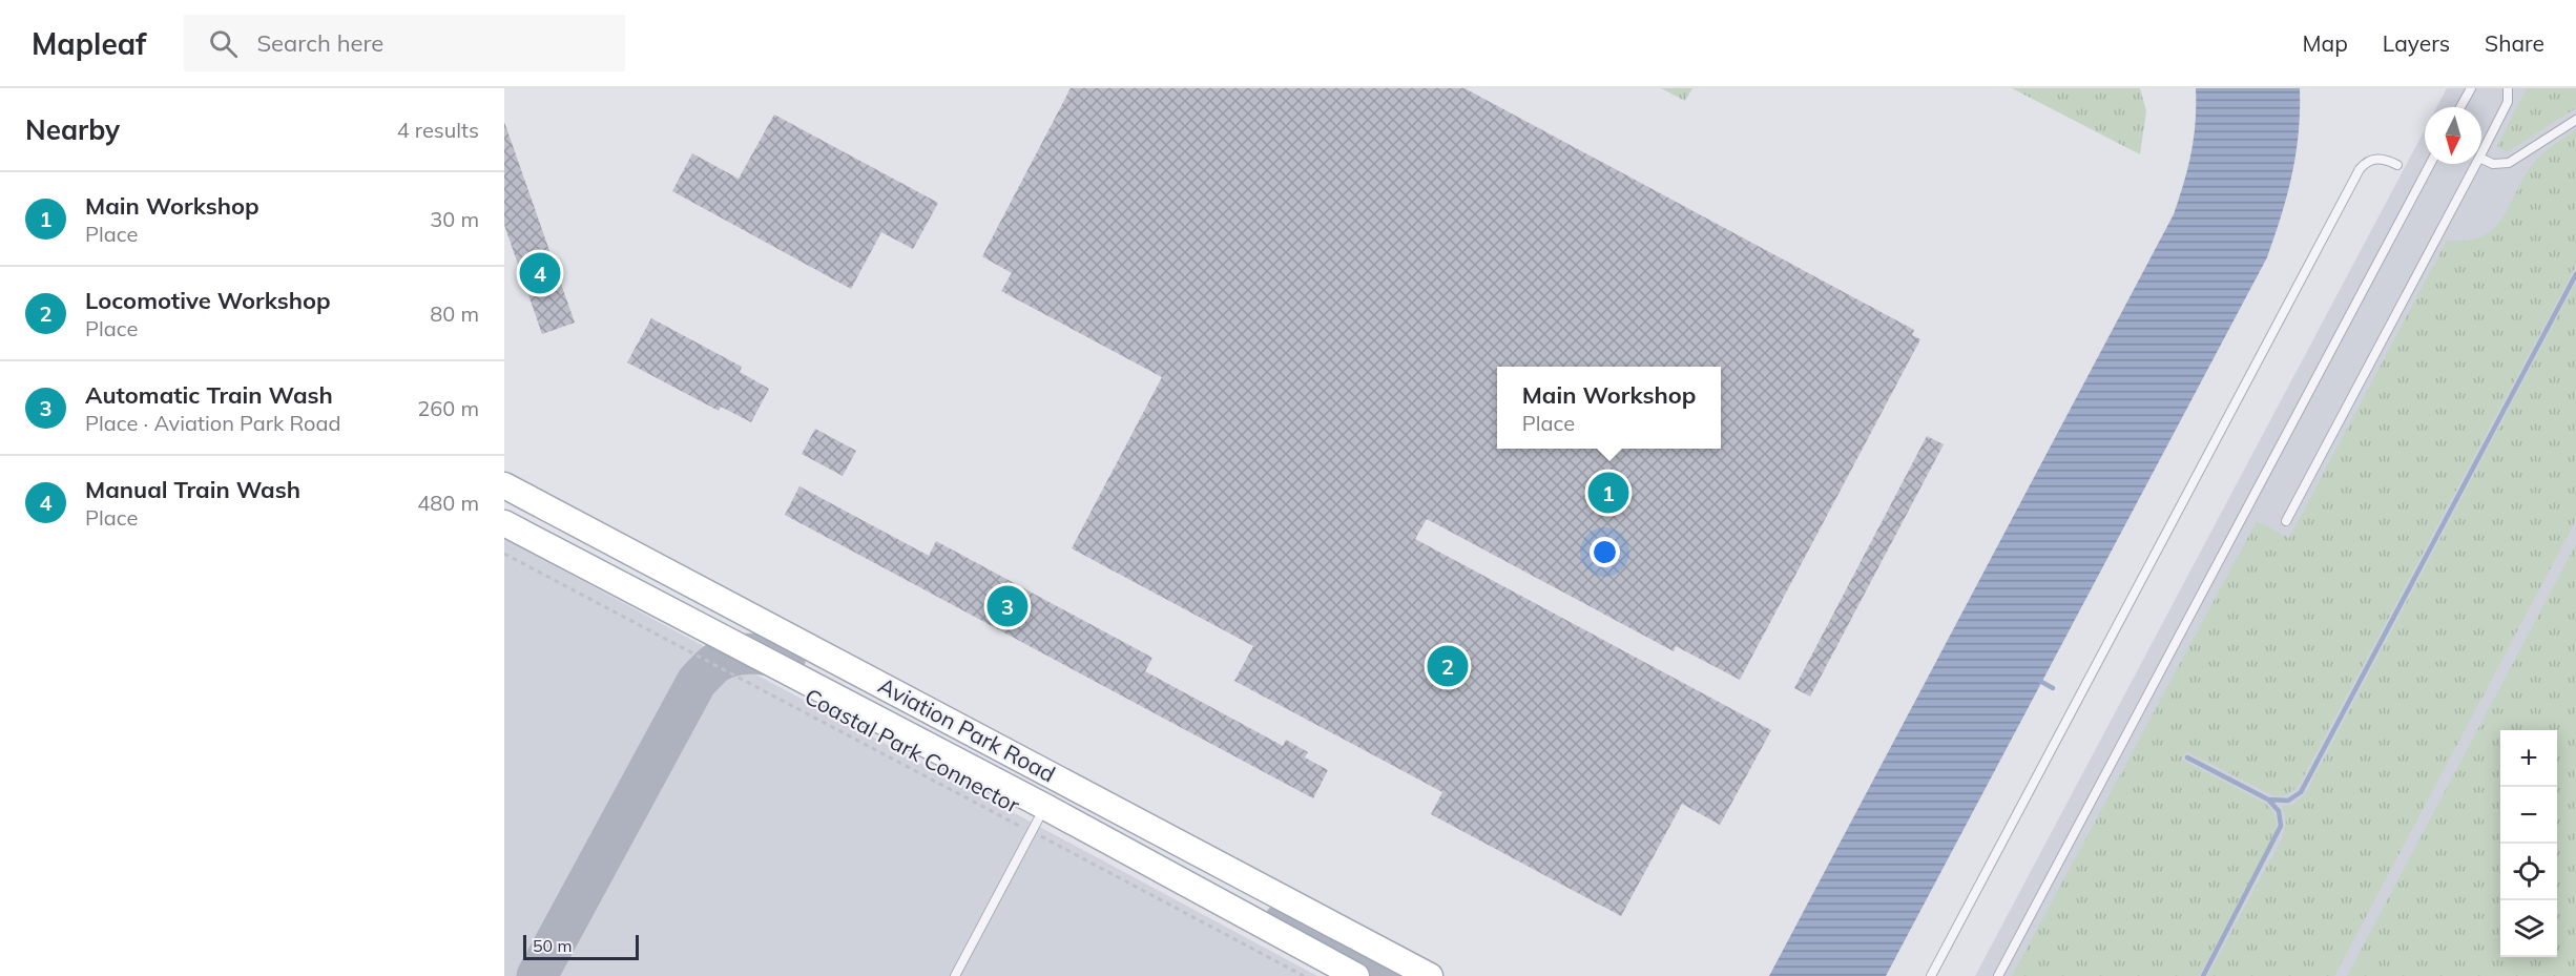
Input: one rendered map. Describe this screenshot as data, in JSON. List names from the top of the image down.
{
  "streets": {
    "main road": ["Aviation Park Road"],
    "path": ["Coastal Park Connector"]
  },
  "scale_bar": "50 m",
  "north": "bottom",
  "page": {
    "header": "Mapleaf",
    "search": "Search here",
    "nav": ["Map", "Layers", "Share"],
    "heading": ["Nearby", "4 results"],
    "list": [
      {
        "mark": "1",
        "name": "Main Workshop",
        "note": "Place",
        "value": "30 m"
      },
      {
        "mark": "2",
        "name": "Locomotive Workshop",
        "note": "Place",
        "value": "80 m"
      },
      {
        "mark": "3",
        "name": "Automatic Train Wash",
        "note": "Place · Aviation Park Road",
        "value": "260 m"
      },
      {
        "mark": "4",
        "name": "Manual Train Wash",
        "note": "Place",
        "value": "480 m"
      }
    ],
    "pins": [
      "4",
      "1",
      "3",
      "2"
    ],
    "popup": ["Main Workshop", "Place"],
    "map_buttons": ["+", "−"],
    "scale": "50 m"
  }
}
